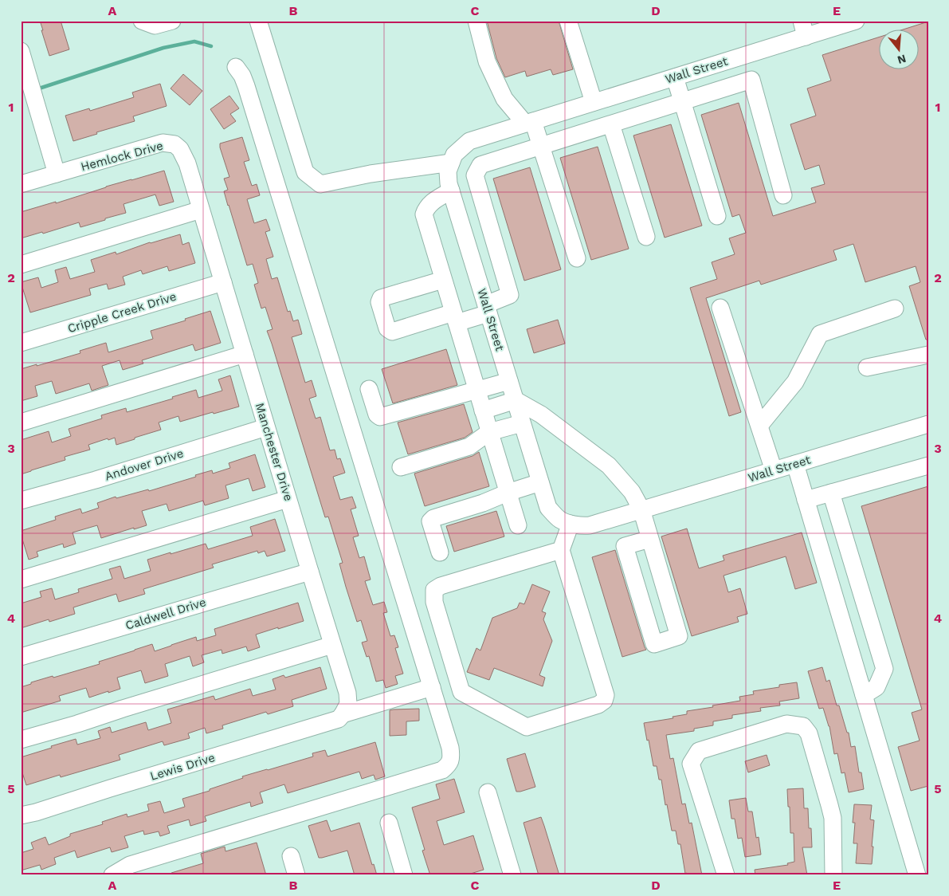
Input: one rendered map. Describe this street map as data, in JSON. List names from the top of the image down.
{
  "streets": {
    "street": [
      "Wall Street",
      "Hemlock Drive",
      "Cripple Creek Drive",
      "Manchester Drive",
      "Andover Drive",
      "Caldwell Drive",
      "Lewis Drive"
    ]
  },
  "crossings": [
    ["Hemlock Drive", "Manchester Drive"],
    ["Cripple Creek Drive", "Manchester Drive"],
    ["Manchester Drive", "Andover Drive"],
    ["Manchester Drive", "Caldwell Drive"],
    ["Manchester Drive", "Lewis Drive"]
  ],
  "north": "bottom",
  "grid": {
    "columns": [
      "A",
      "B",
      "C",
      "D",
      "E"
    ],
    "rows": [
      "1",
      "2",
      "3",
      "4",
      "5"
    ]
  }
}
